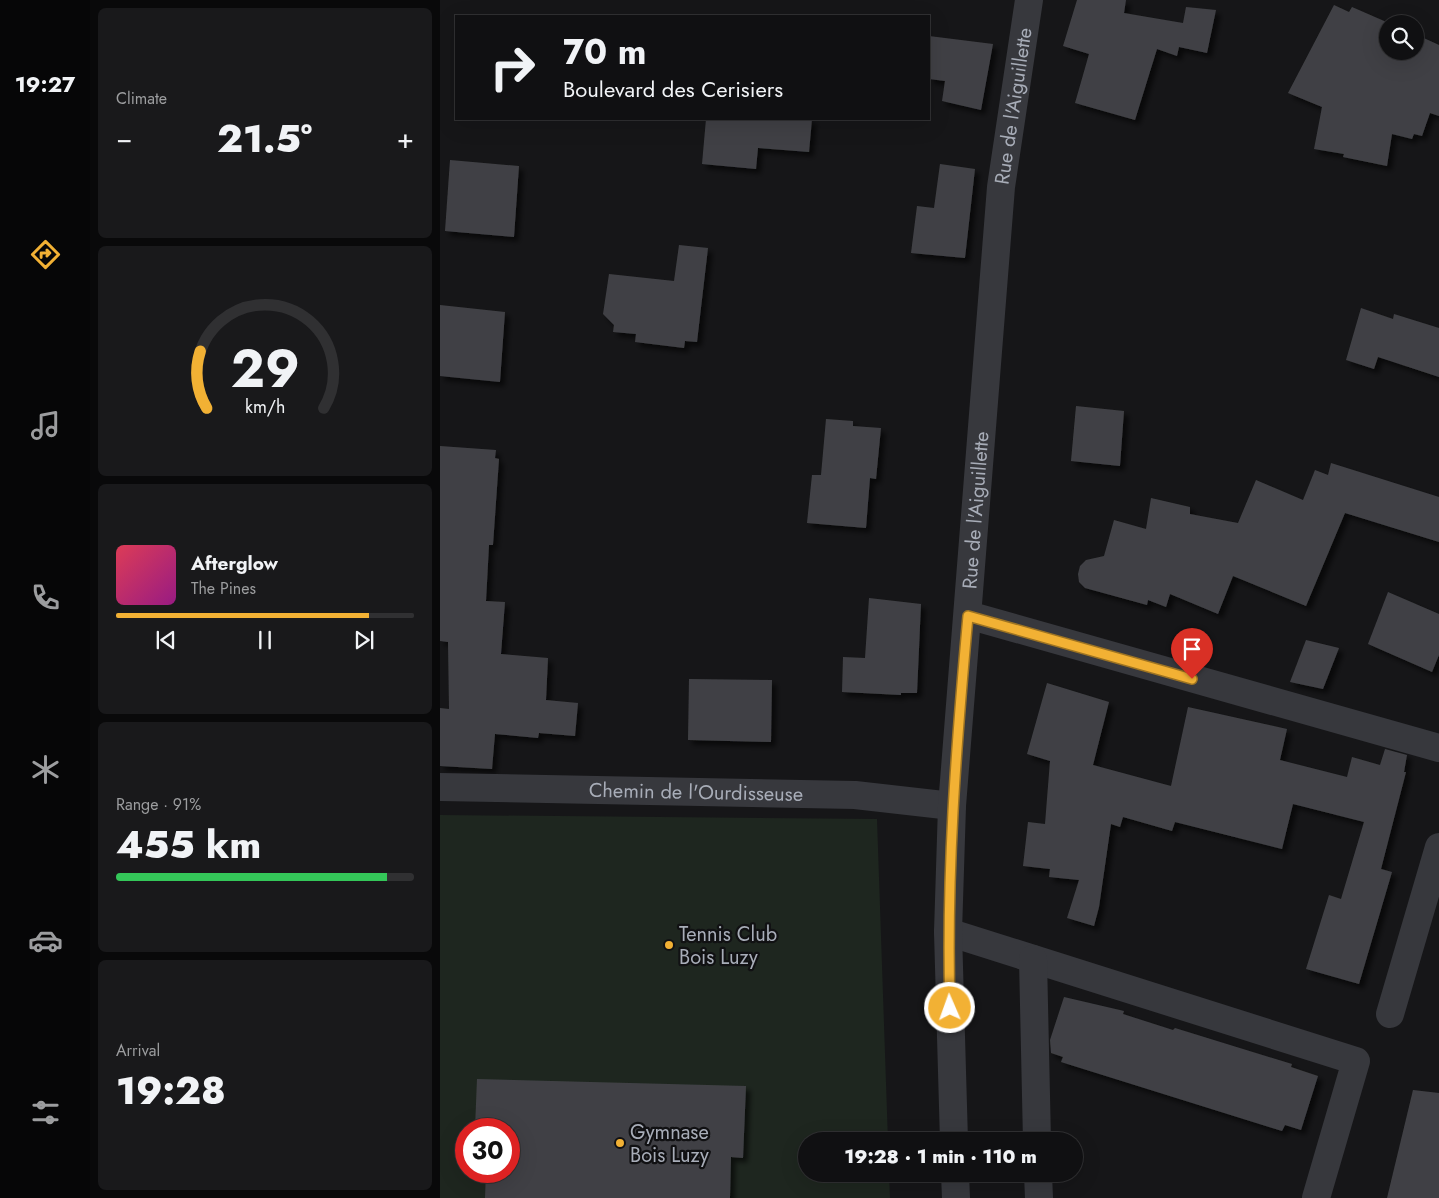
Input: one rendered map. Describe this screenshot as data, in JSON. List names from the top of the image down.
{
  "streets": {
    "street": ["Rue de l'Aiguillette", "Chemin de l'Ourdisseuse"]
  },
  "crossings": [
    ["Rue de l'Aiguillette", "Chemin de l'Ourdisseuse"]
  ],
  "places": ["Tennis Club Bois Luzy", "Gymnase Bois Luzy"],
  "page": {
    "tabs": "19:27",
    "tile": [
      "Climate",
      ["Range · 91%", "455 km"],
      ["Arrival", "19:28"]
    ],
    "turn": ["70 m", "Boulevard des Cerisiers"],
    "heat": ["−", "21.5°", "+"],
    "song": ["Afterglow", "The Pines"],
    "limit": "30",
    "trip": "19:28 · 1 min · 110 m",
    "gauge": ["29", "km/h"]
  }
}
